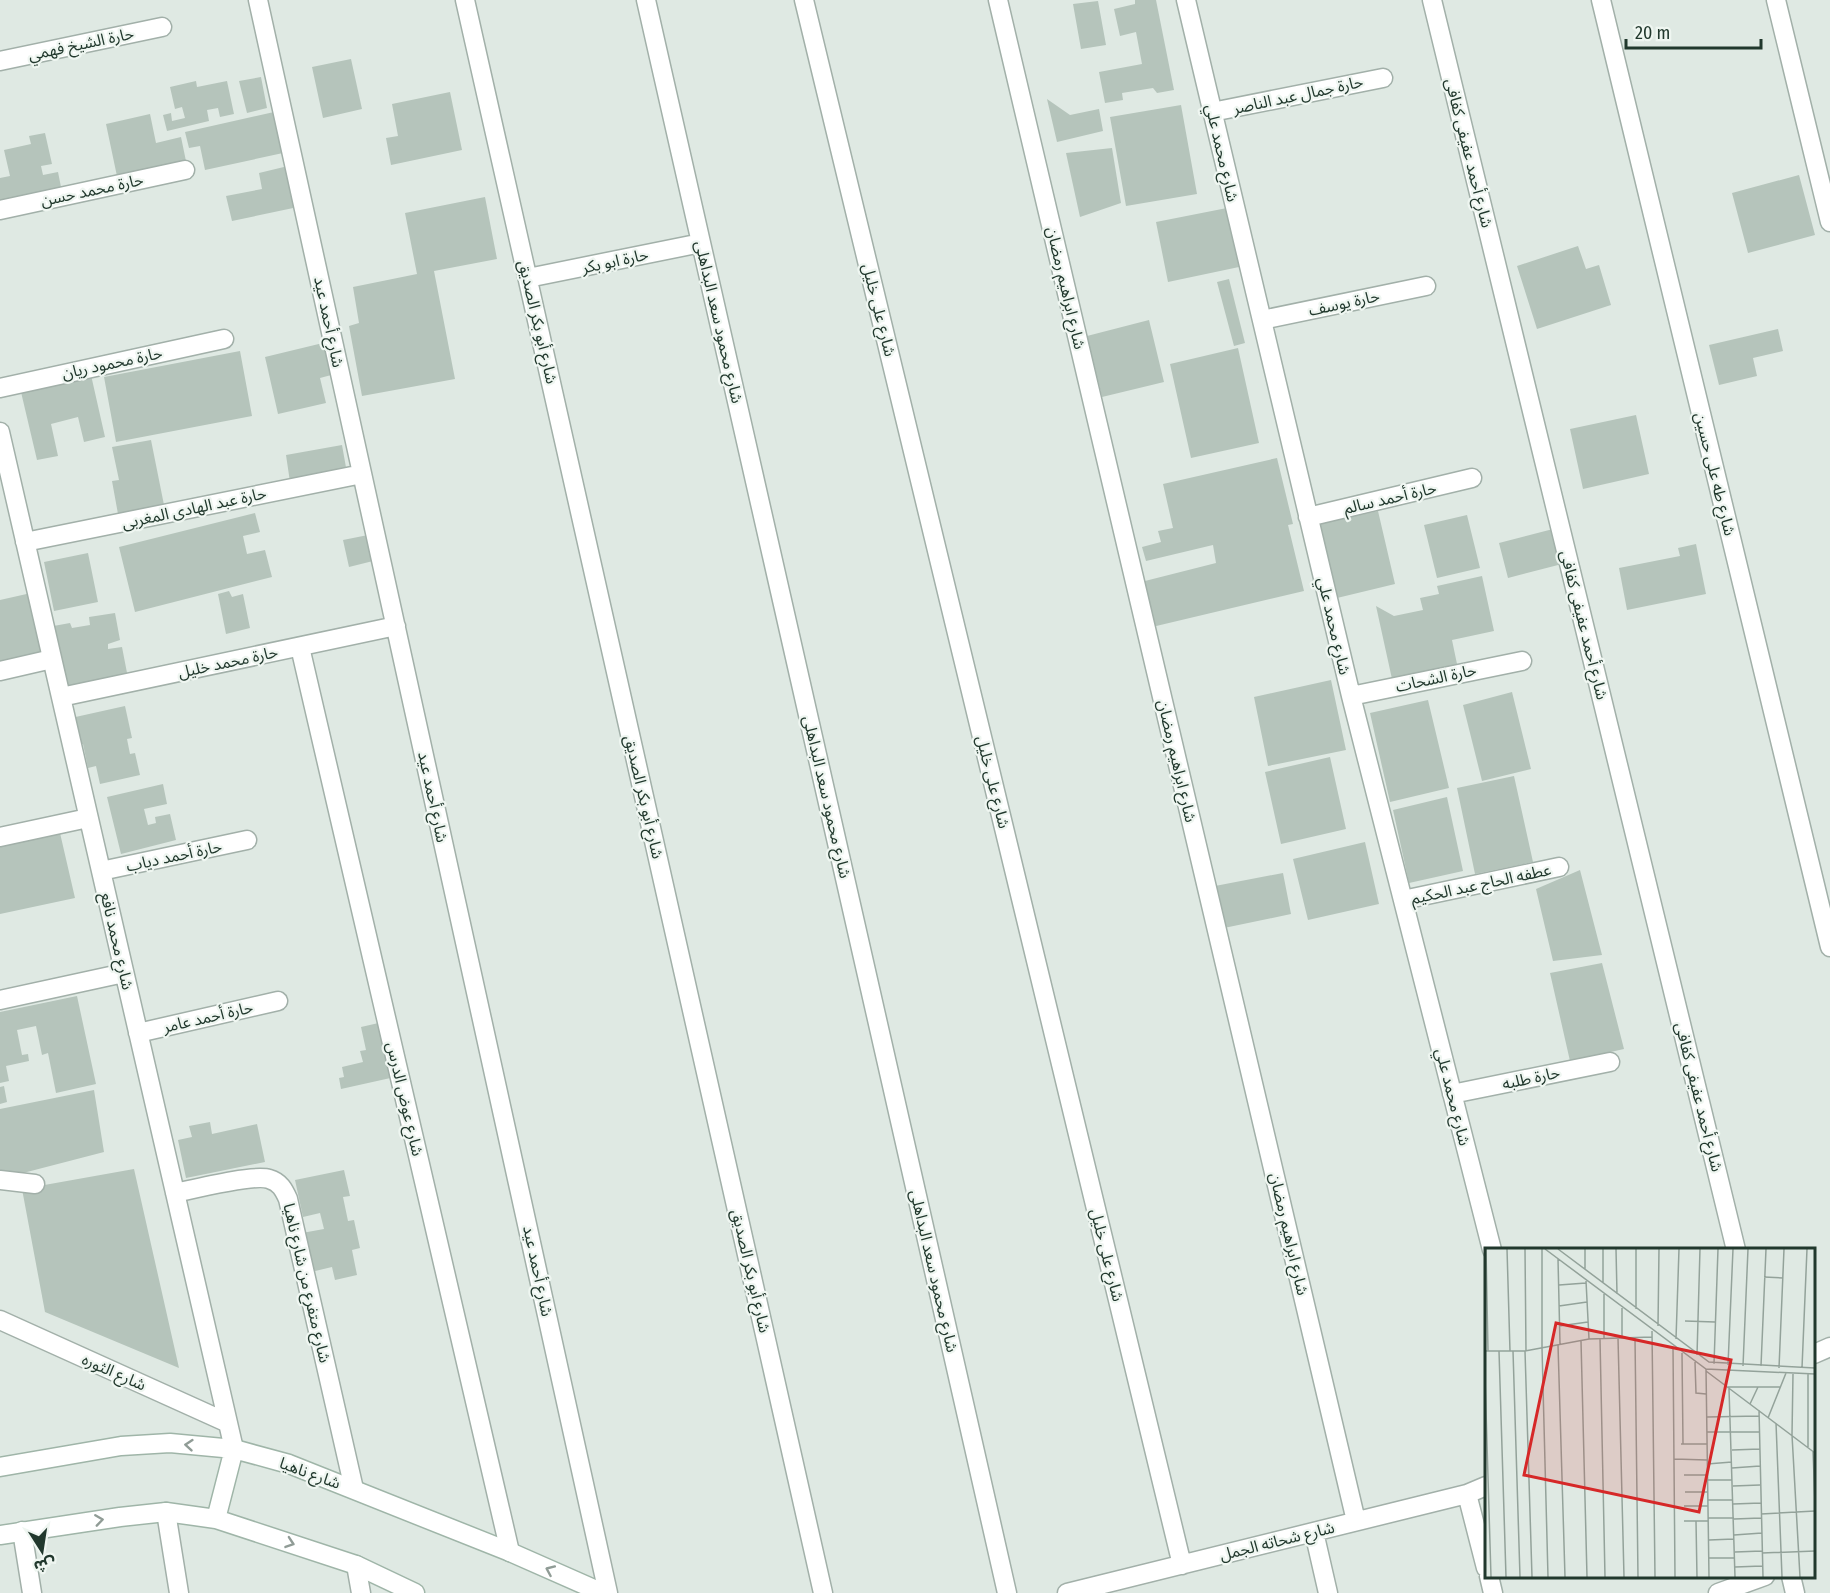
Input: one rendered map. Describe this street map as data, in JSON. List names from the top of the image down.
{
  "streets": {
    "street": [
      "حارة الشيخ فهمي",
      "حارة جمال عبد الناصر",
      "شارع محمد علي",
      "شارع أحمد عفيفى كفافى",
      "حارة محمد حسن",
      "حارة ابو بكر",
      "شارع ابراهيم رمضان",
      "حارة يوسف",
      "شارع على خليل",
      "شارع أحمد عيد",
      "شارع أبو بكر الصديق",
      "شارع محمود سعد البداهلى",
      "حارة محمود ريان",
      "شارع طه على حسين",
      "حارة أحمد سالم",
      "حارة عبد الهادى المغربى",
      "حارة محمد خليل",
      "حارة الشحات",
      "حارة أحمد دياب",
      "عطفه الحاج عبد الحكيم",
      "شارع محمد نافع",
      "حارة أحمد عامر",
      "حارة طلبه",
      "شارع عوض الدرس",
      "شارع متفرع من شارع ناهيا",
      "شارع الثوره",
      "شارع ناهيا",
      "شارع شحاته الجمل"
    ]
  },
  "crossings": [
    ["حارة جمال عبد الناصر", "شارع محمد علي"],
    ["شارع محمد علي", "حارة يوسف"],
    ["شارع محمد علي", "حارة أحمد سالم"],
    ["شارع محمد علي", "حارة الشحات"],
    ["شارع محمد علي", "عطفه الحاج عبد الحكيم"],
    ["شارع محمد علي", "حارة طلبه"],
    ["حارة ابو بكر", "شارع أبو بكر الصديق"],
    ["حارة ابو بكر", "شارع محمود سعد البداهلى"],
    ["شارع ابراهيم رمضان", "شارع شحاته الجمل"],
    ["شارع على خليل", "شارع شحاته الجمل"],
    ["شارع أحمد عيد", "حارة عبد الهادى المغربى"],
    ["شارع أحمد عيد", "حارة محمد خليل"],
    ["حارة عبد الهادى المغربى", "شارع محمد نافع"],
    ["حارة محمد خليل", "شارع محمد نافع"],
    ["حارة محمد خليل", "شارع عوض الدرس"],
    ["حارة أحمد دياب", "شارع محمد نافع"],
    ["شارع محمد نافع", "حارة أحمد عامر"],
    ["شارع محمد نافع", "شارع متفرع من شارع ناهيا"],
    ["شارع محمد نافع", "شارع الثوره"],
    ["شارع محمد نافع", "شارع ناهيا"],
    ["شارع عوض الدرس", "شارع ناهيا"],
    ["شارع متفرع من شارع ناهيا", "شارع ناهيا"]
  ],
  "scale_bar": "20 m",
  "north": "bottom"
}
